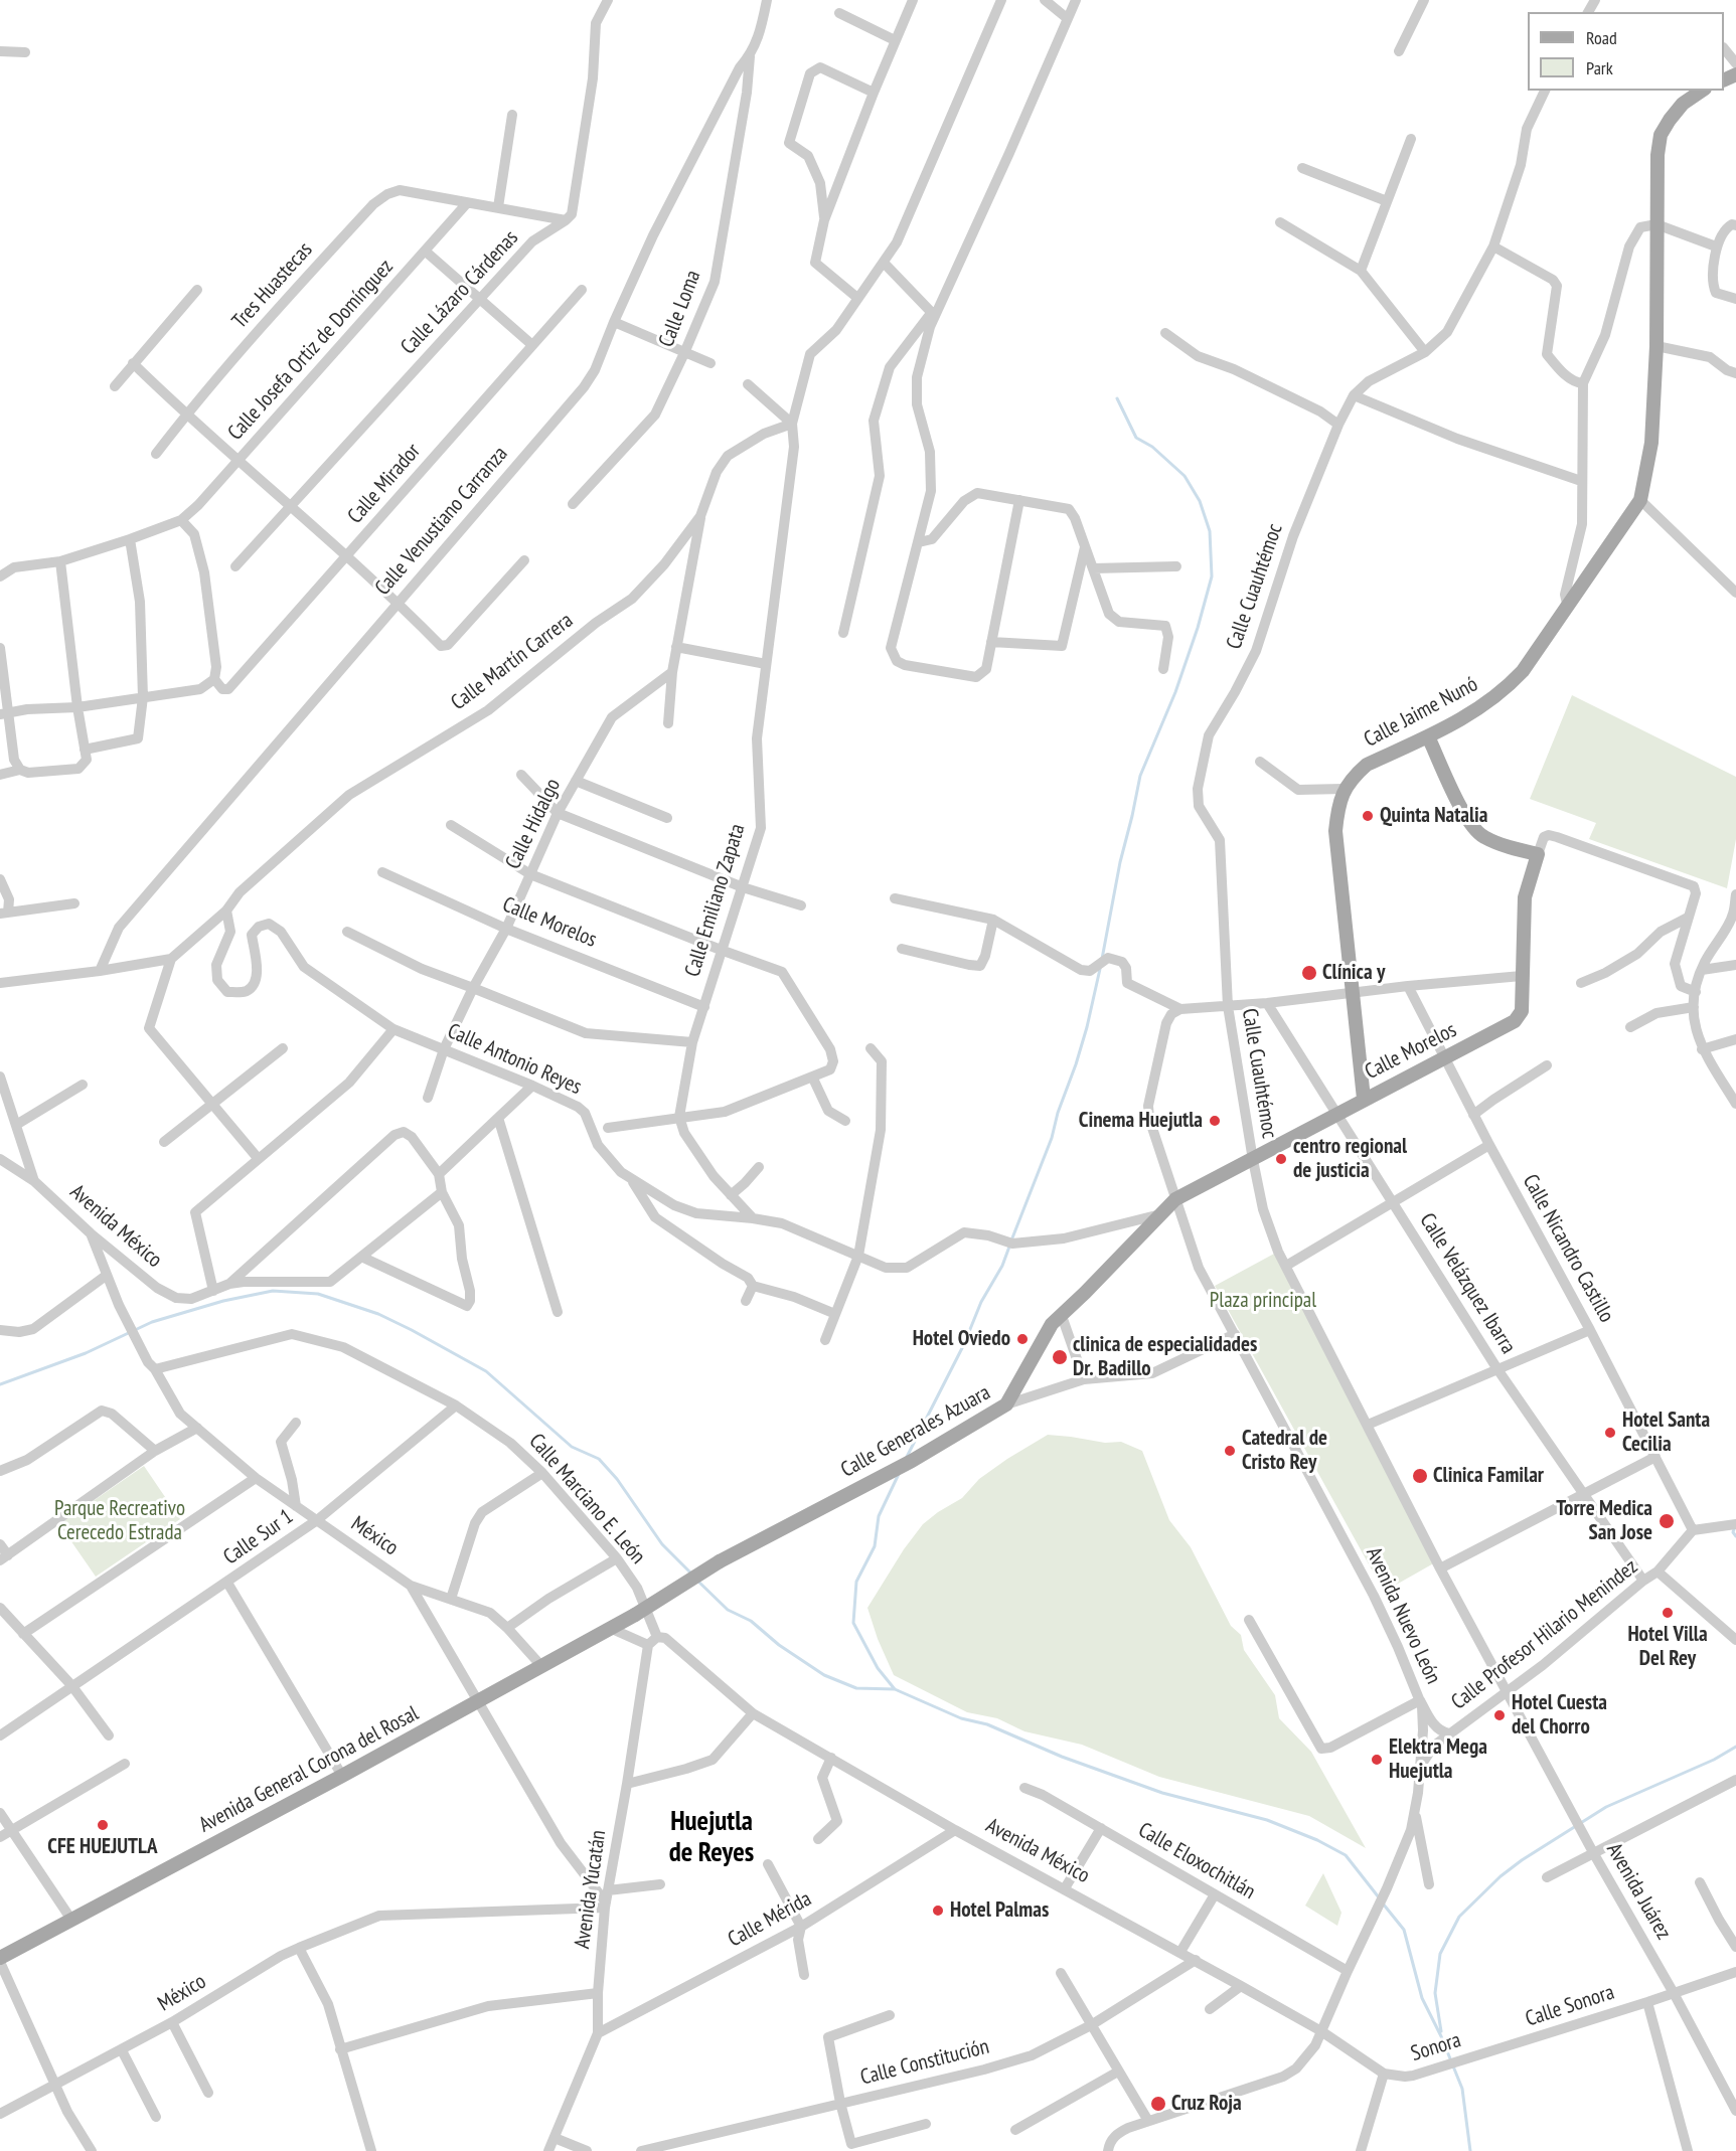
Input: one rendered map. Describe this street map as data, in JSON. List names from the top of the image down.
{
  "streets": {
    "main road": [
      "Calle Jaime Nunó",
      "Calle Morelos",
      "Calle Generales Azuara",
      "Avenida General Corona del Rosal"
    ],
    "street": [
      "Tres Huastecas",
      "Calle Lázaro Cárdenas",
      "Calle Loma",
      "Calle Josefa Ortiz de Domínguez",
      "Calle Mirador",
      "Calle Venustiano Carranza",
      "Calle Cuauhtémoc",
      "Calle Martín Carrera",
      "Calle Hidalgo",
      "Calle Emiliano Zapata",
      "Calle Antonio Reyes",
      "Avenida México",
      "Calle Nicandro Castillo",
      "Calle Velázquez Ibarra",
      "Calle Marciano E. León",
      "México",
      "Calle Sur 1",
      "Avenida Nuevo León",
      "Calle Profesor Hilario Menindez",
      "Calle Eloxochitlán",
      "Avenida Yucatán",
      "Avenida Juárez",
      "Calle Mérida",
      "Calle Sonora",
      "Sonora",
      "Calle Constitución"
    ]
  },
  "crossings": [
    ["Tres Huastecas", "Calle Lázaro Cárdenas"],
    ["Tres Huastecas", "Calle Josefa Ortiz de Domínguez"],
    ["Calle Loma", "Calle Venustiano Carranza"],
    ["Calle Cuauhtémoc", "Calle Morelos"],
    ["Calle Cuauhtémoc", "Avenida Juárez"],
    ["Calle Martín Carrera", "Calle Emiliano Zapata"],
    ["Calle Martín Carrera", "Calle Antonio Reyes"],
    ["Calle Jaime Nunó", "Calle Morelos"],
    ["Calle Hidalgo", "Calle Morelos"],
    ["Calle Hidalgo", "Calle Antonio Reyes"],
    ["Calle Emiliano Zapata", "Calle Morelos"],
    ["Calle Morelos", "Calle Antonio Reyes"],
    ["Calle Morelos", "Calle Nicandro Castillo"],
    ["Calle Morelos", "Calle Velázquez Ibarra"],
    ["Calle Morelos", "Calle Generales Azuara"],
    ["Calle Morelos", "Avenida Nuevo León"],
    ["Avenida México", "Calle Marciano E. León"],
    ["Avenida México", "México"],
    ["Avenida México", "Avenida Nuevo León"],
    ["Avenida México", "Calle Mérida"],
    ["Avenida México", "Sonora"],
    ["Avenida México", "Calle Constitución"],
    ["Calle Nicandro Castillo", "Calle Profesor Hilario Menindez"],
    ["Calle Velázquez Ibarra", "Calle Profesor Hilario Menindez"],
    ["Calle Generales Azuara", "Avenida Nuevo León"],
    ["Calle Generales Azuara", "Avenida General Corona del Rosal"],
    ["Calle Marciano E. León", "México"],
    ["Calle Marciano E. León", "Calle Sur 1"],
    ["México", "Calle Sur 1"],
    ["México", "Avenida General Corona del Rosal"],
    ["México", "Avenida Yucatán"],
    ["Avenida Nuevo León", "Calle Profesor Hilario Menindez"],
    ["Avenida Nuevo León", "Calle Eloxochitlán"],
    ["Calle Profesor Hilario Menindez", "Avenida Juárez"],
    ["Avenida Yucatán", "Calle Mérida"],
    ["Avenida Juárez", "Calle Sonora"],
    ["Calle Sonora", "Sonora"]
  ],
  "districts": ["Huejutla de Reyes"],
  "parks": ["Plaza principal", "Parque Recreativo Cerecedo Estrada"],
  "places": [
    "Quinta Natalia",
    "Clínica y",
    "Cinema Huejutla",
    "centro regional de justicia",
    "Hotel Oviedo",
    "clinica de especialidades Dr. Badillo",
    "Hotel Santa Cecilia",
    "Catedral de Cristo Rey",
    "Clinica Familar",
    "Torre Medica San Jose",
    "Hotel Villa Del Rey",
    "Hotel Cuesta del Chorro",
    "Elektra Mega Huejutla",
    "CFE HUEJUTLA",
    "Hotel Palmas",
    "Cruz Roja"
  ],
  "legend": ["Road", "Park"]
}
